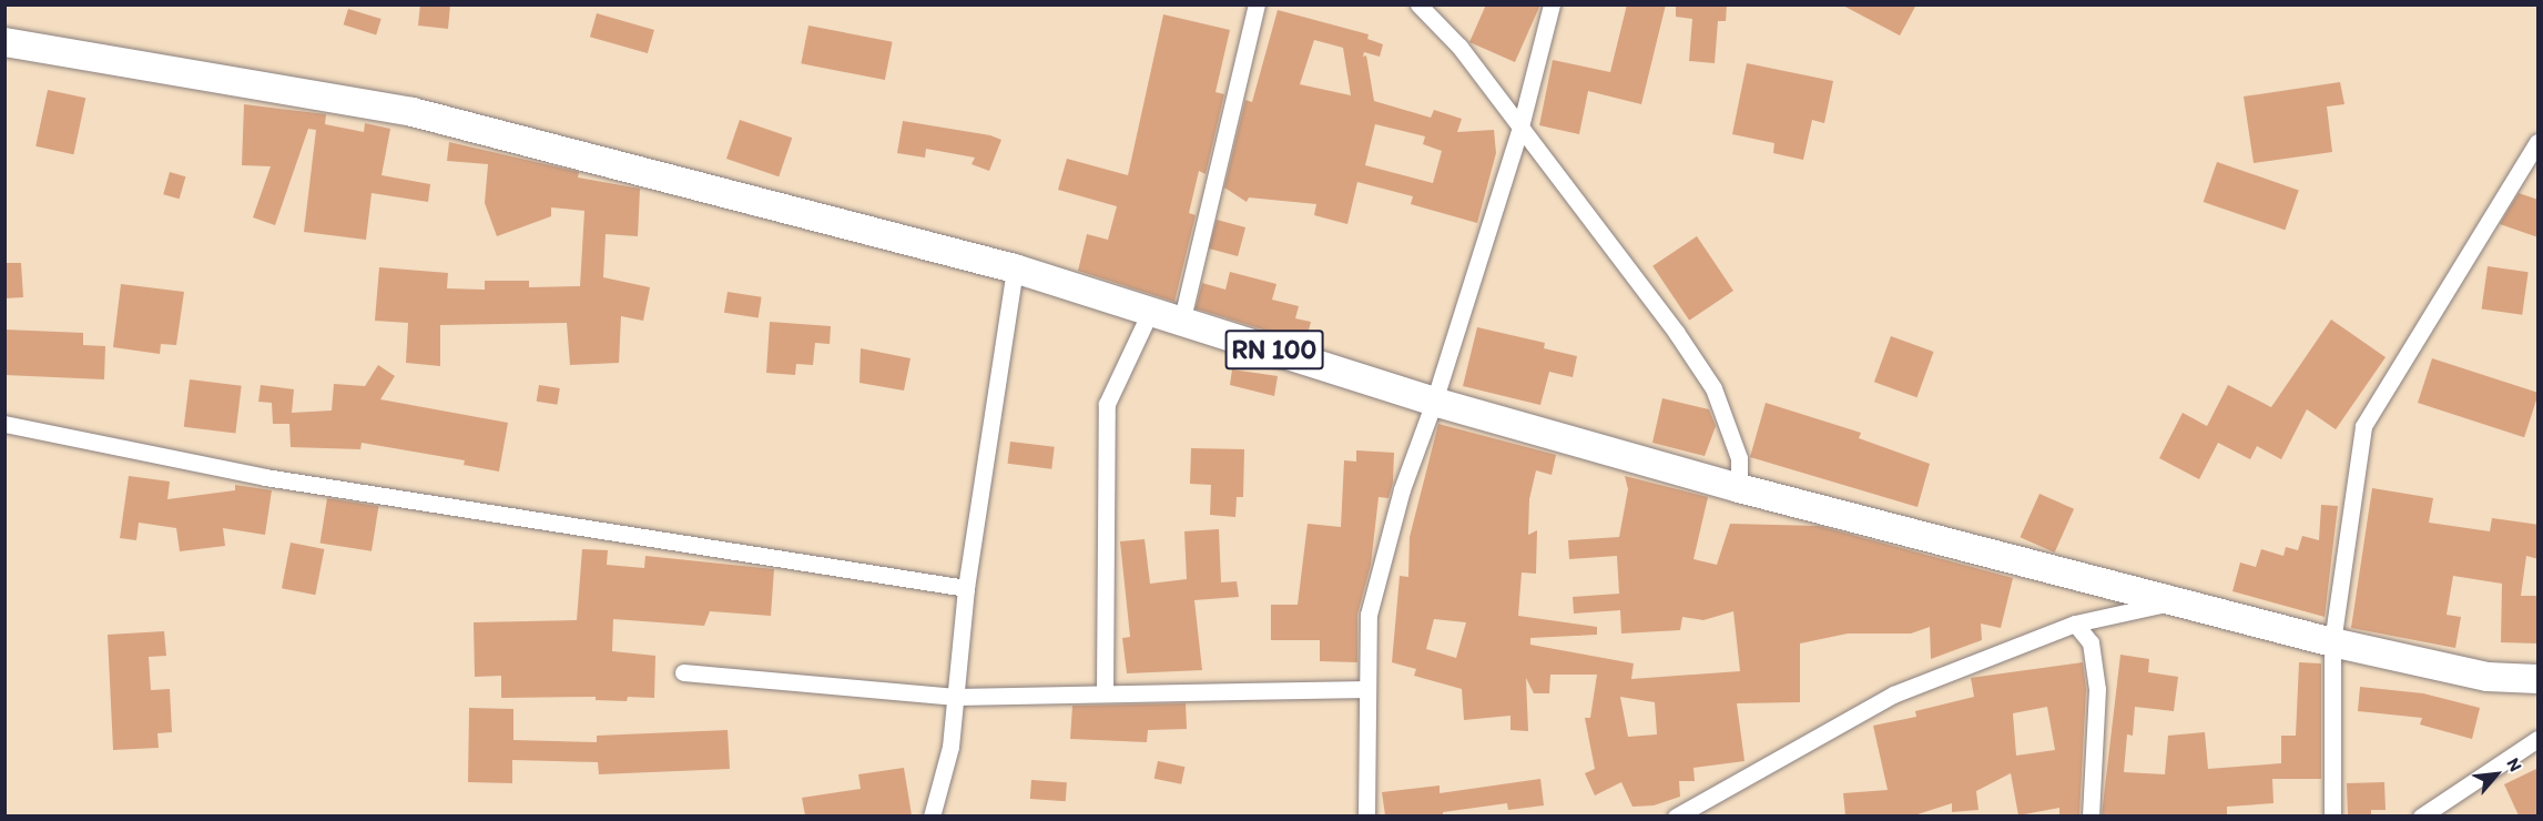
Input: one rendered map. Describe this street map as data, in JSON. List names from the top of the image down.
{
  "streets": {
    "main road": ["RN 100"]
  },
  "north": "top right"
}
